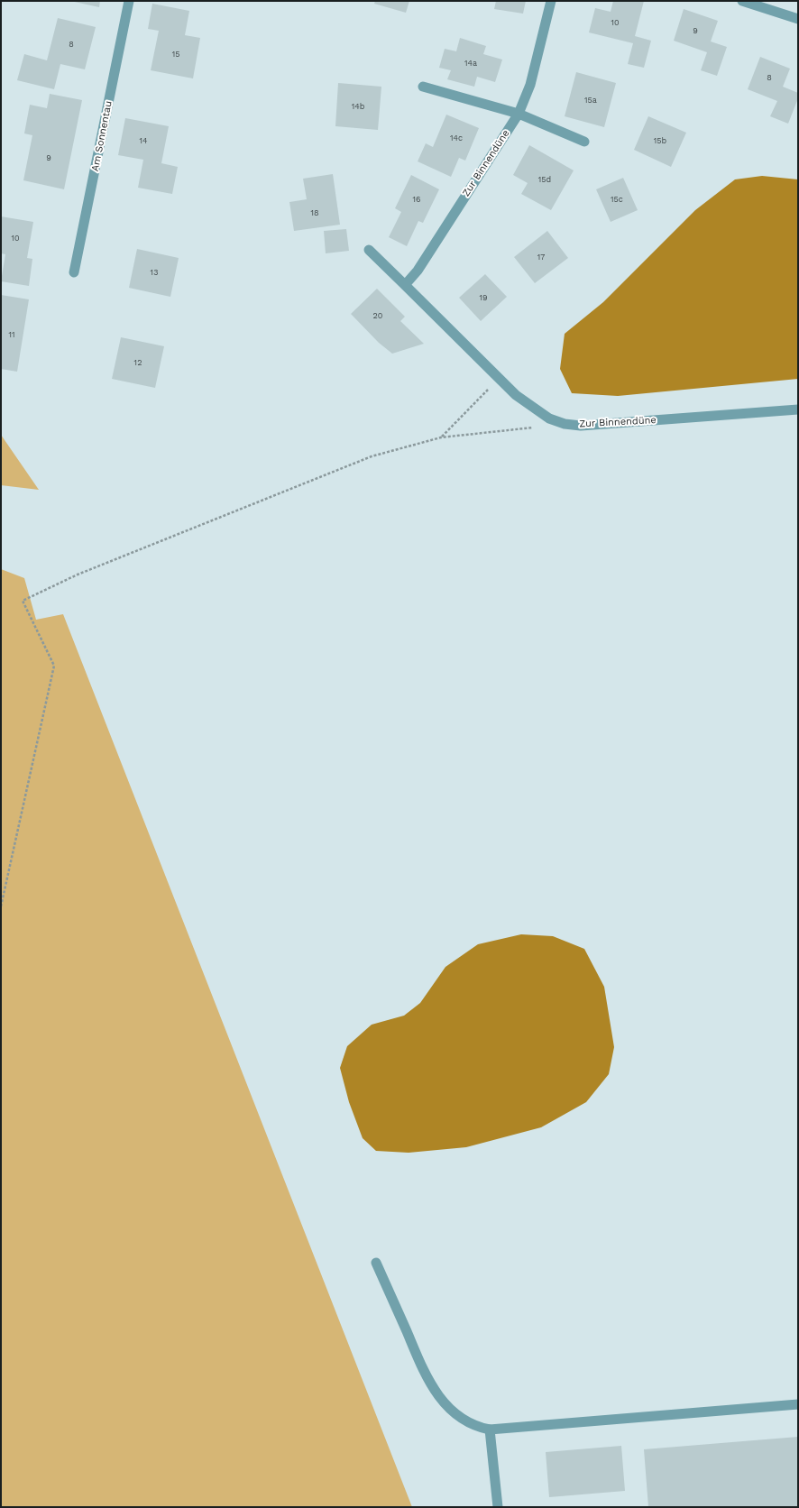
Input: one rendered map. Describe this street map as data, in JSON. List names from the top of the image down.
{
  "streets": {
    "street": ["Am Sonnentau", "Zur Binnendüne"]
  },
  "house_numbers": [
    "10",
    "9",
    "8",
    "15",
    "14a",
    "8",
    "15a",
    "14b",
    "14c",
    "14",
    "15b",
    "9",
    "15d",
    "16",
    "15c",
    "18",
    "10",
    "17",
    "13",
    "19",
    "20",
    "11",
    "12"
  ]
}
